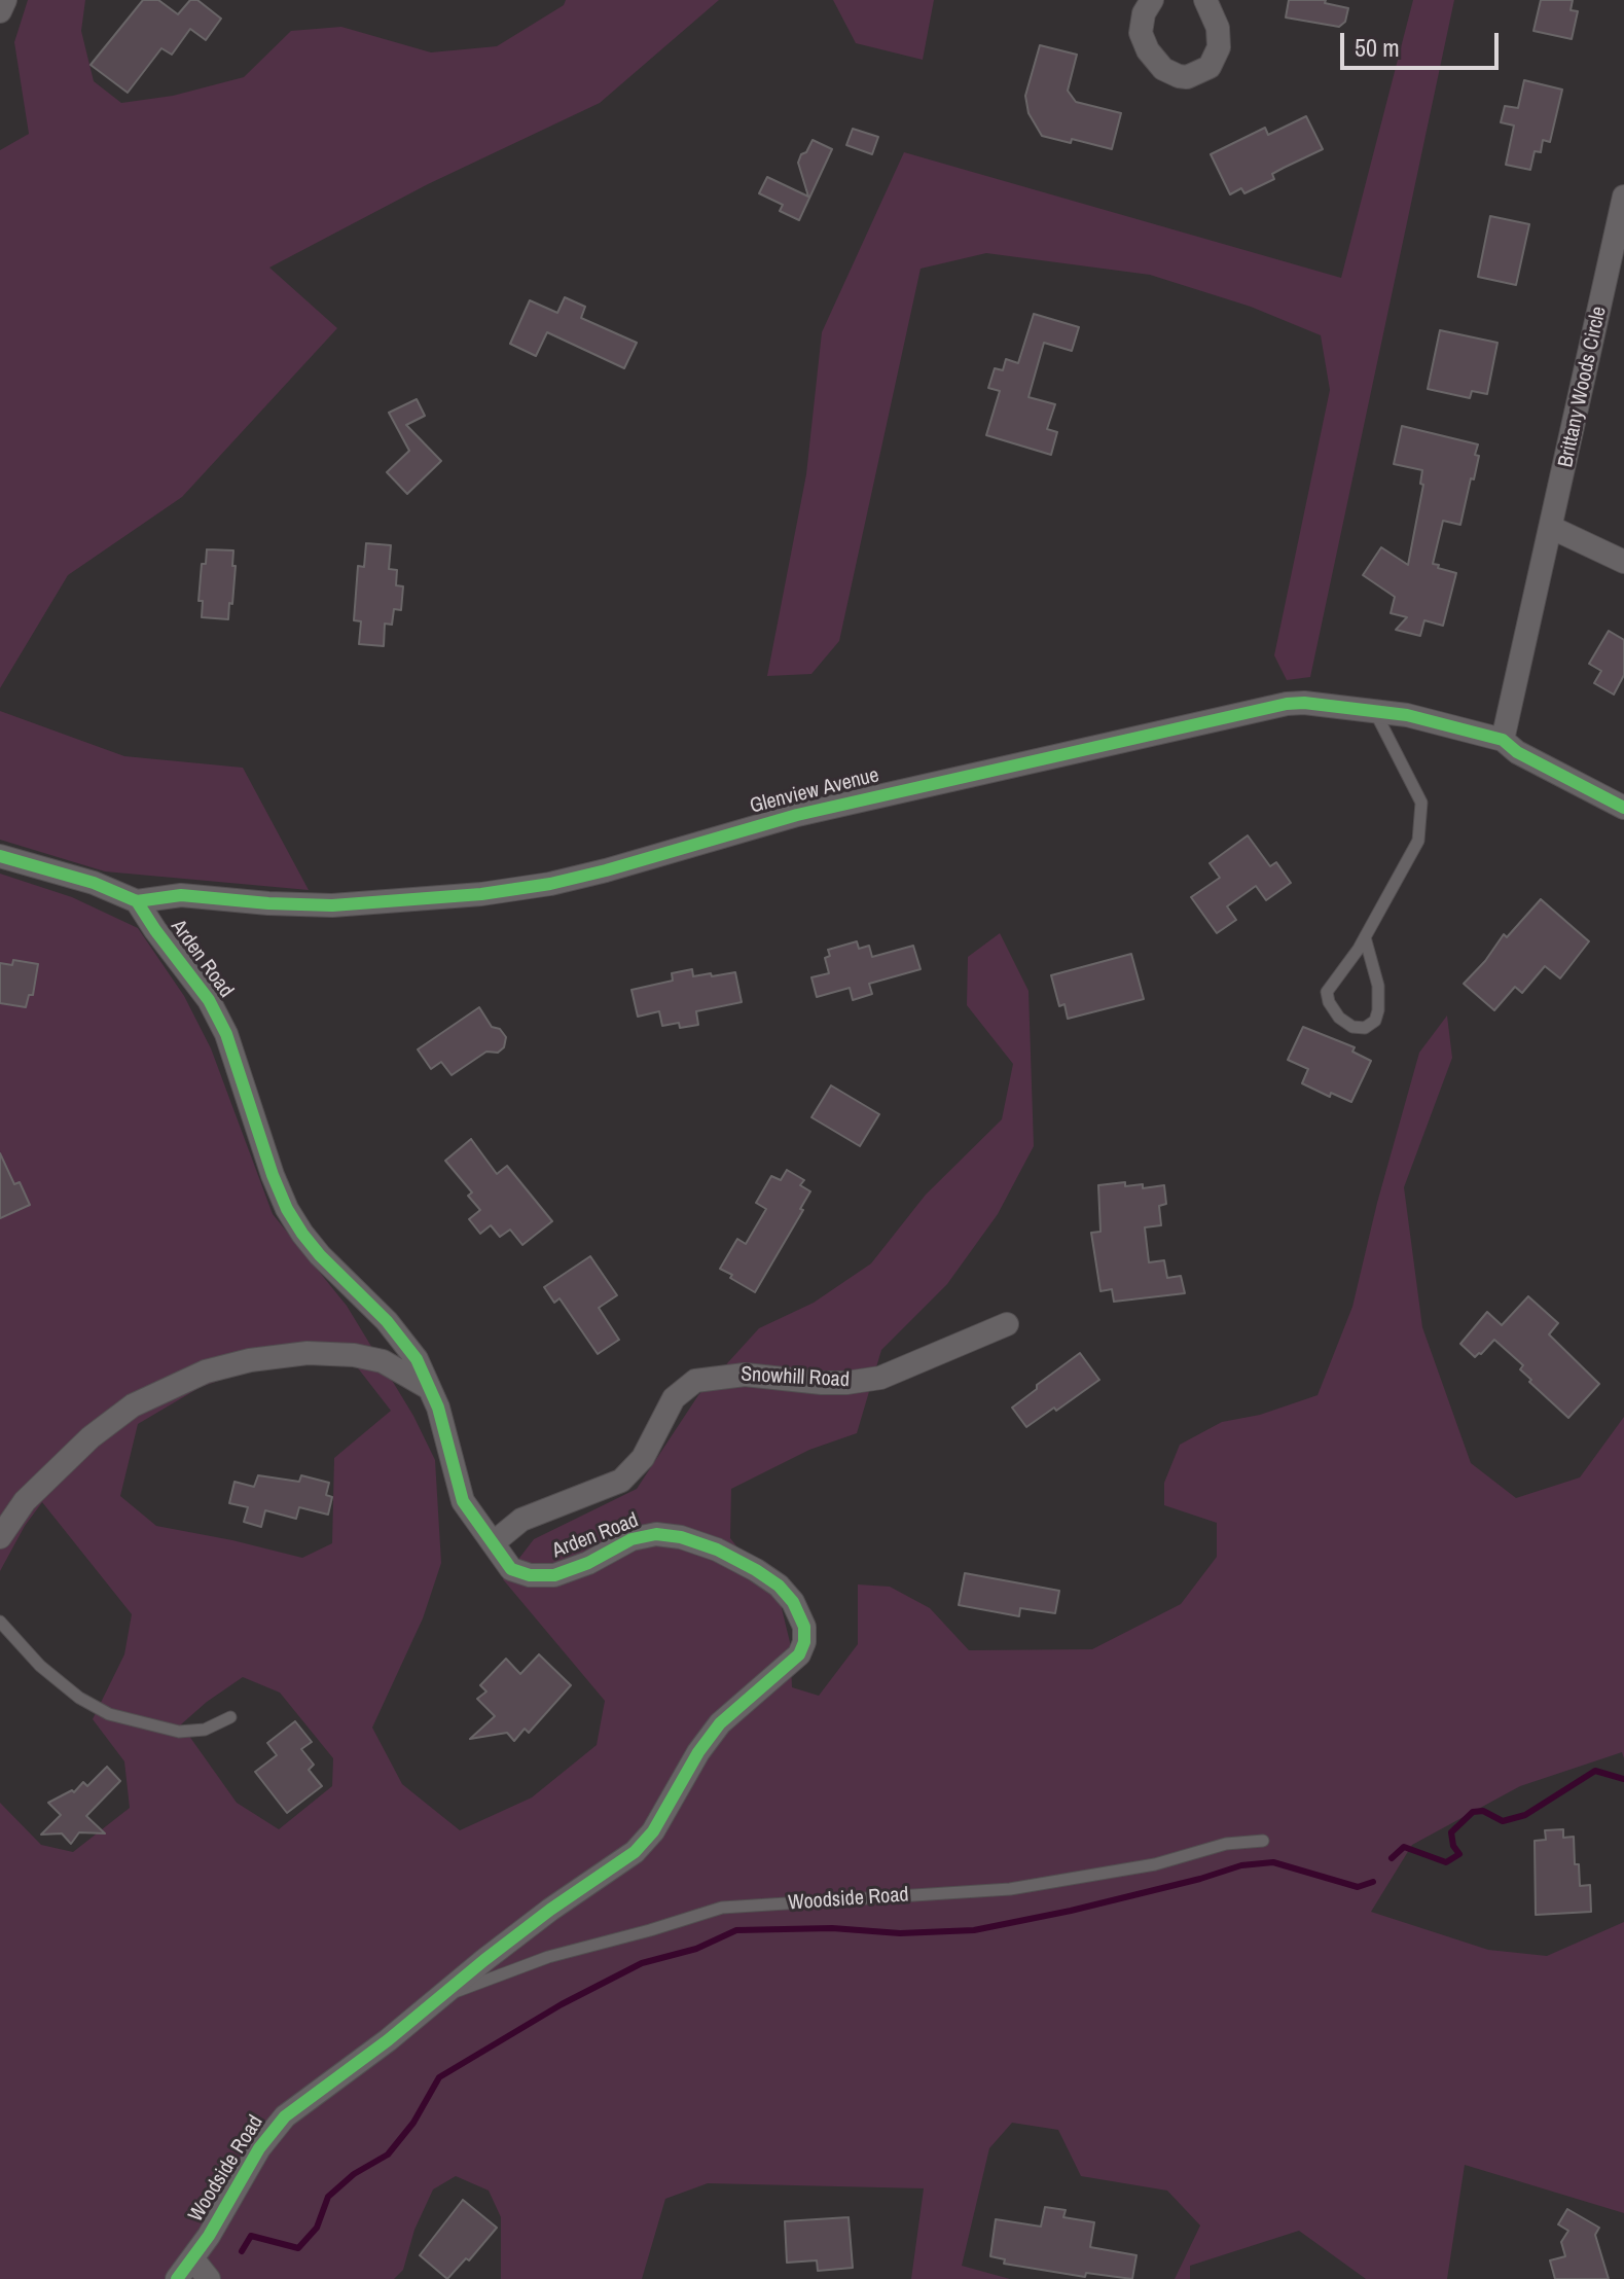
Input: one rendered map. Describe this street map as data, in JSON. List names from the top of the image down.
{
  "streets": {
    "street": [
      "Brittany Woods Circle",
      "Glenview Avenue",
      "Arden Road",
      "Snowhill Road",
      "Woodside Road"
    ]
  },
  "crossings": [
    ["Brittany Woods Circle", "Glenview Avenue"],
    ["Glenview Avenue", "Arden Road"],
    ["Arden Road", "Snowhill Road"],
    ["Arden Road", "Woodside Road"]
  ],
  "scale_bar": "50 m"
}
